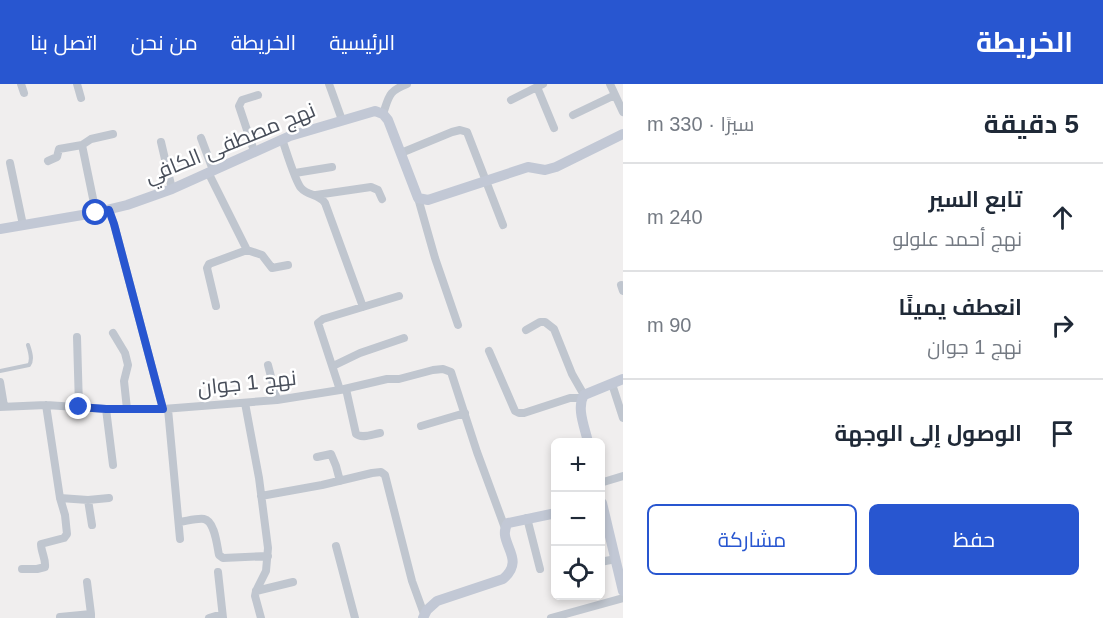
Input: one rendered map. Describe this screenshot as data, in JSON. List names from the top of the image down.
{
  "streets": {
    "street": ["نهج مصطفى الكافي", "نهج 1 جوان"]
  },
  "page": {
    "header": "الخريطة",
    "nav": [
      "الرئيسية",
      "الخريطة",
      "من نحن",
      "اتصل بنا"
    ],
    "heading": ["5 دقيقة", "سيرًا · 330 m"],
    "list": [
      ["تابع السير", "نهج أحمد علولو", "240 m"],
      ["انعطف يمينًا", "نهج 1 جوان", "90 m"],
      "الوصول إلى الوجهة"
    ],
    "map_buttons": ["+", "−"],
    "buttons": ["حفظ", "مشاركة"]
  }
}
